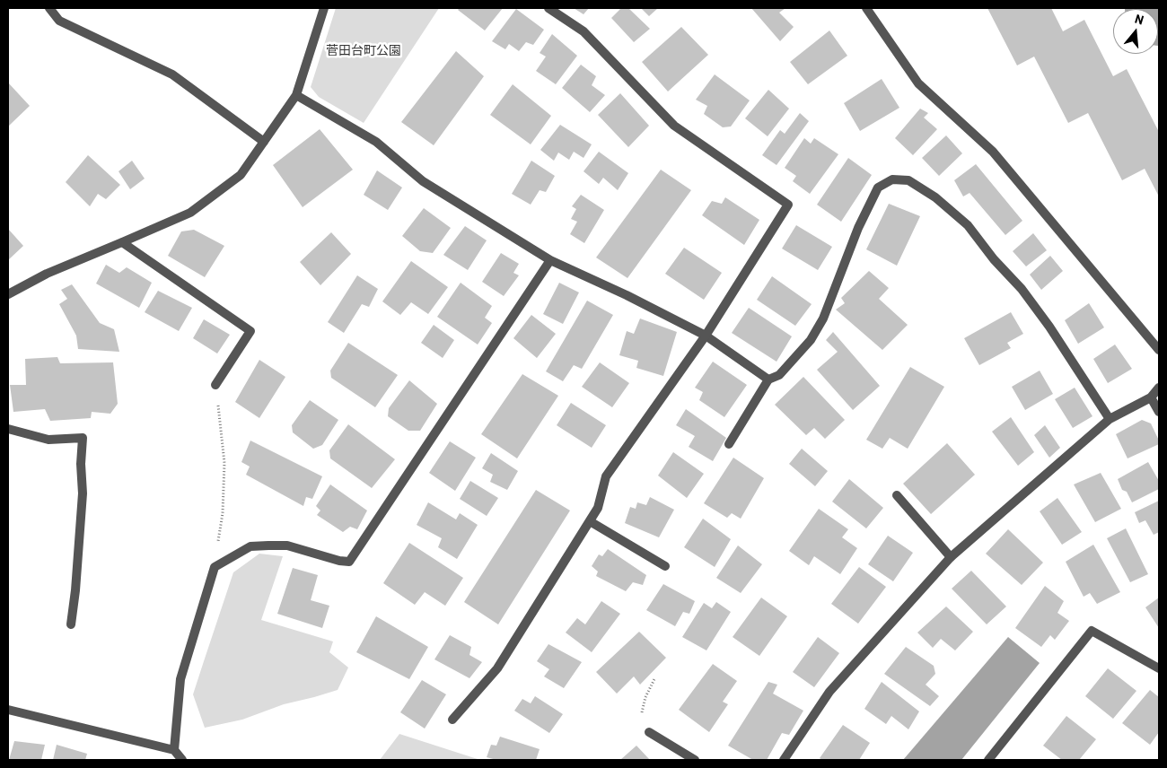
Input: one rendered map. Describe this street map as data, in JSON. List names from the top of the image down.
{
  "parks": ["菅田台町公園"],
  "north": "top"
}
